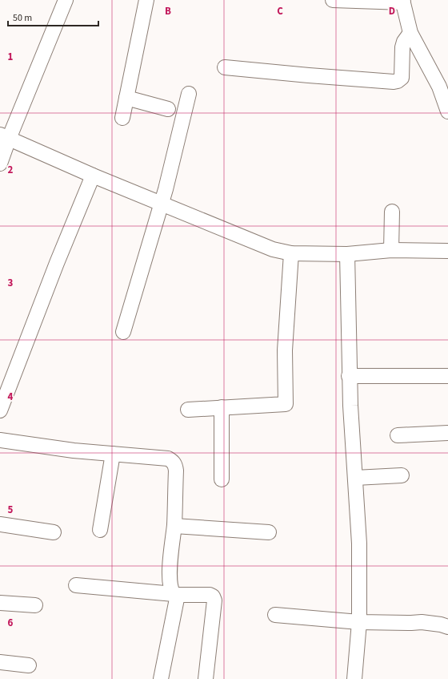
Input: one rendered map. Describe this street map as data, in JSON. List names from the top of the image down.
{
  "scale_bar": "50 m",
  "grid": {
    "columns": ["B", "C", "D"],
    "rows": [
      "1",
      "2",
      "3",
      "4",
      "5",
      "6"
    ]
  }
}
